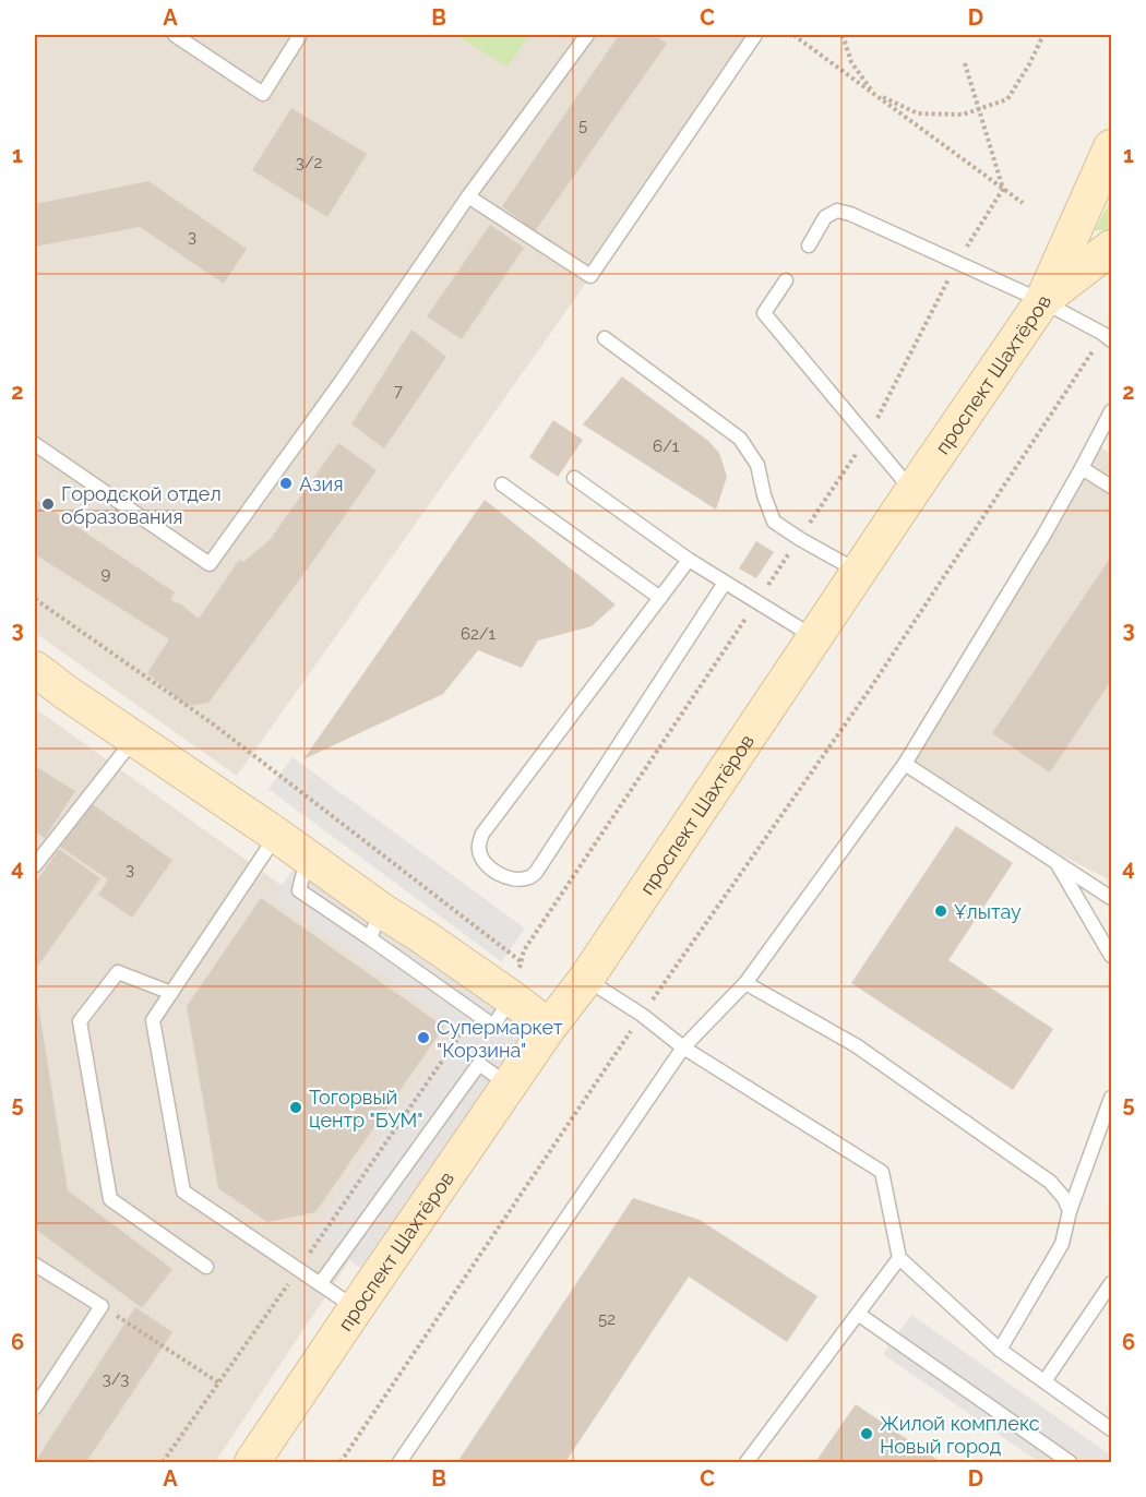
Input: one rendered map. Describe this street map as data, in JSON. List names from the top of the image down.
{
  "streets": {
    "street": ["проспект Шахтёров"]
  },
  "places": [
    "Азия",
    "Городской отдел образования",
    "Ұлытау",
    "Супермаркет \"Корзина\"",
    "Тогорвый центр \"БУМ\"",
    "Жилой комплекс Новый город"
  ],
  "house_numbers": [
    "5",
    "3/2",
    "3",
    "7",
    "6/1",
    "9",
    "62/1",
    "3",
    "52",
    "3/3"
  ],
  "grid": {
    "columns": [
      "A",
      "B",
      "C",
      "D"
    ],
    "rows": [
      "1",
      "2",
      "3",
      "4",
      "5",
      "6"
    ]
  }
}
